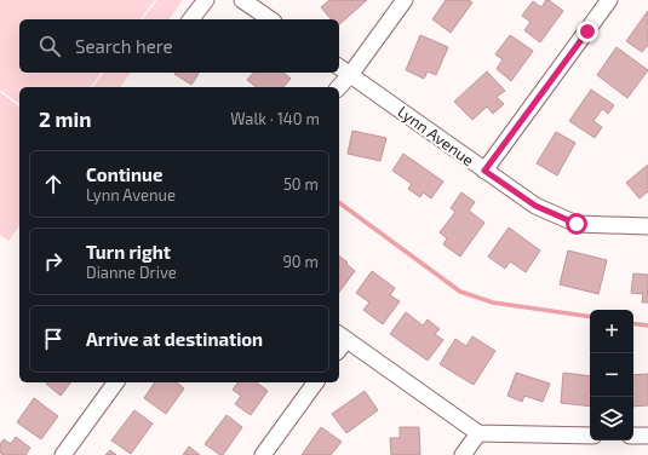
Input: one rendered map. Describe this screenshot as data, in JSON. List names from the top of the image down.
{
  "streets": {
    "street": ["Lynn Avenue"]
  },
  "page": {
    "search": "Search here",
    "heading": ["2 min", "Walk · 140 m"],
    "list": [
      ["Continue", "Lynn Avenue", "50 m"],
      ["Turn right", "Dianne Drive", "90 m"],
      "Arrive at destination"
    ],
    "map_buttons": ["+", "−"]
  }
}
